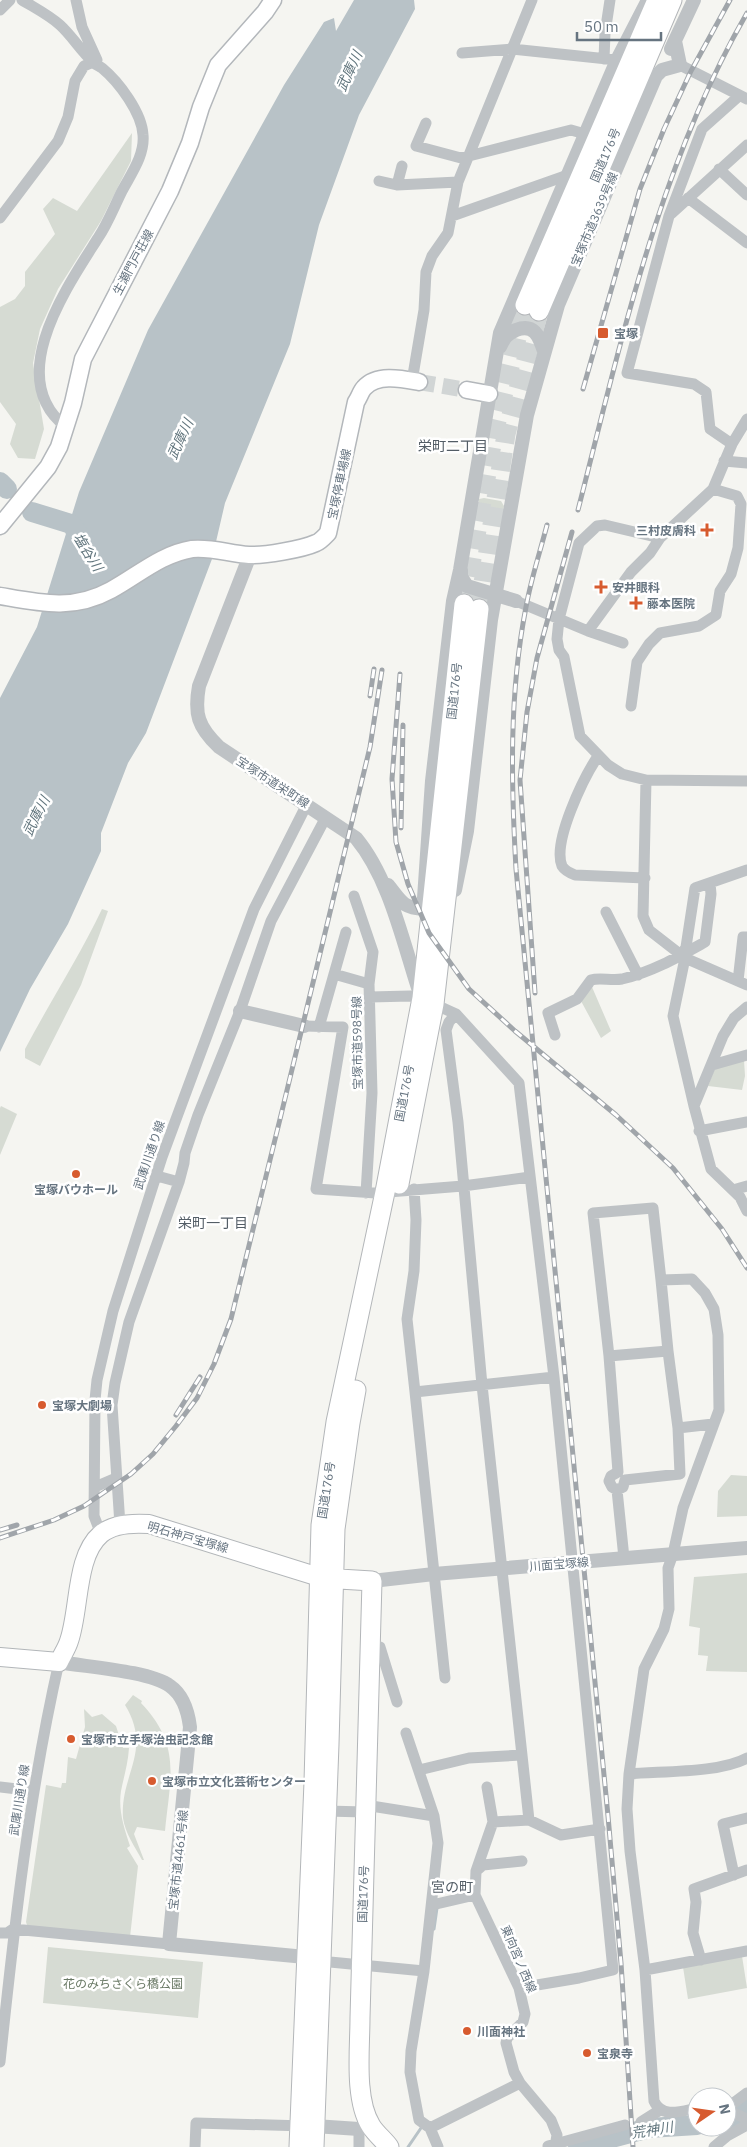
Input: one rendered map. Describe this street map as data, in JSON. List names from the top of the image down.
{
  "streets": {
    "highway": ["国道176号"],
    "main road": ["生瀬門戸荘線", "宝塚停車場線", "明石神戸宝塚線"],
    "street": [
      "宝塚市道3639号線",
      "宝塚市道栄町線",
      "宝塚市道598号線",
      "武庫川通り線",
      "川面宝塚線",
      "宝塚市道4461号線",
      "東向宮ノ西線"
    ]
  },
  "crossings": [
    ["国道176号", "宝塚市道3639号線"],
    ["国道176号", "宝塚市道栄町線"],
    ["国道176号", "宝塚市道598号線"],
    ["国道176号", "明石神戸宝塚線"],
    ["国道176号", "川面宝塚線"],
    ["宝塚停車場線", "宝塚市道栄町線"],
    ["宝塚市道栄町線", "武庫川通り線"],
    ["宝塚市道598号線", "川面宝塚線"],
    ["武庫川通り線", "明石神戸宝塚線"],
    ["武庫川通り線", "宝塚市道4461号線"],
    ["明石神戸宝塚線", "宝塚市道4461号線"]
  ],
  "districts": ["栄町二丁目", "栄町一丁目", "宮の町"],
  "water": ["武庫川", "塩谷川", "荒神川"],
  "parks": ["花のみちさくら橋公園"],
  "places": {
    "transit": ["宝塚"],
    "health": ["三村皮膚科", "安井眼科", "藤本医院"],
    "other": [
      "宝塚バウホール",
      "宝塚大劇場",
      "宝塚市立手塚治虫記念館",
      "宝塚市立文化芸術センター",
      "川面神社",
      "宝泉寺"
    ]
  },
  "scale_bar": "50 m",
  "north": "right"
}
